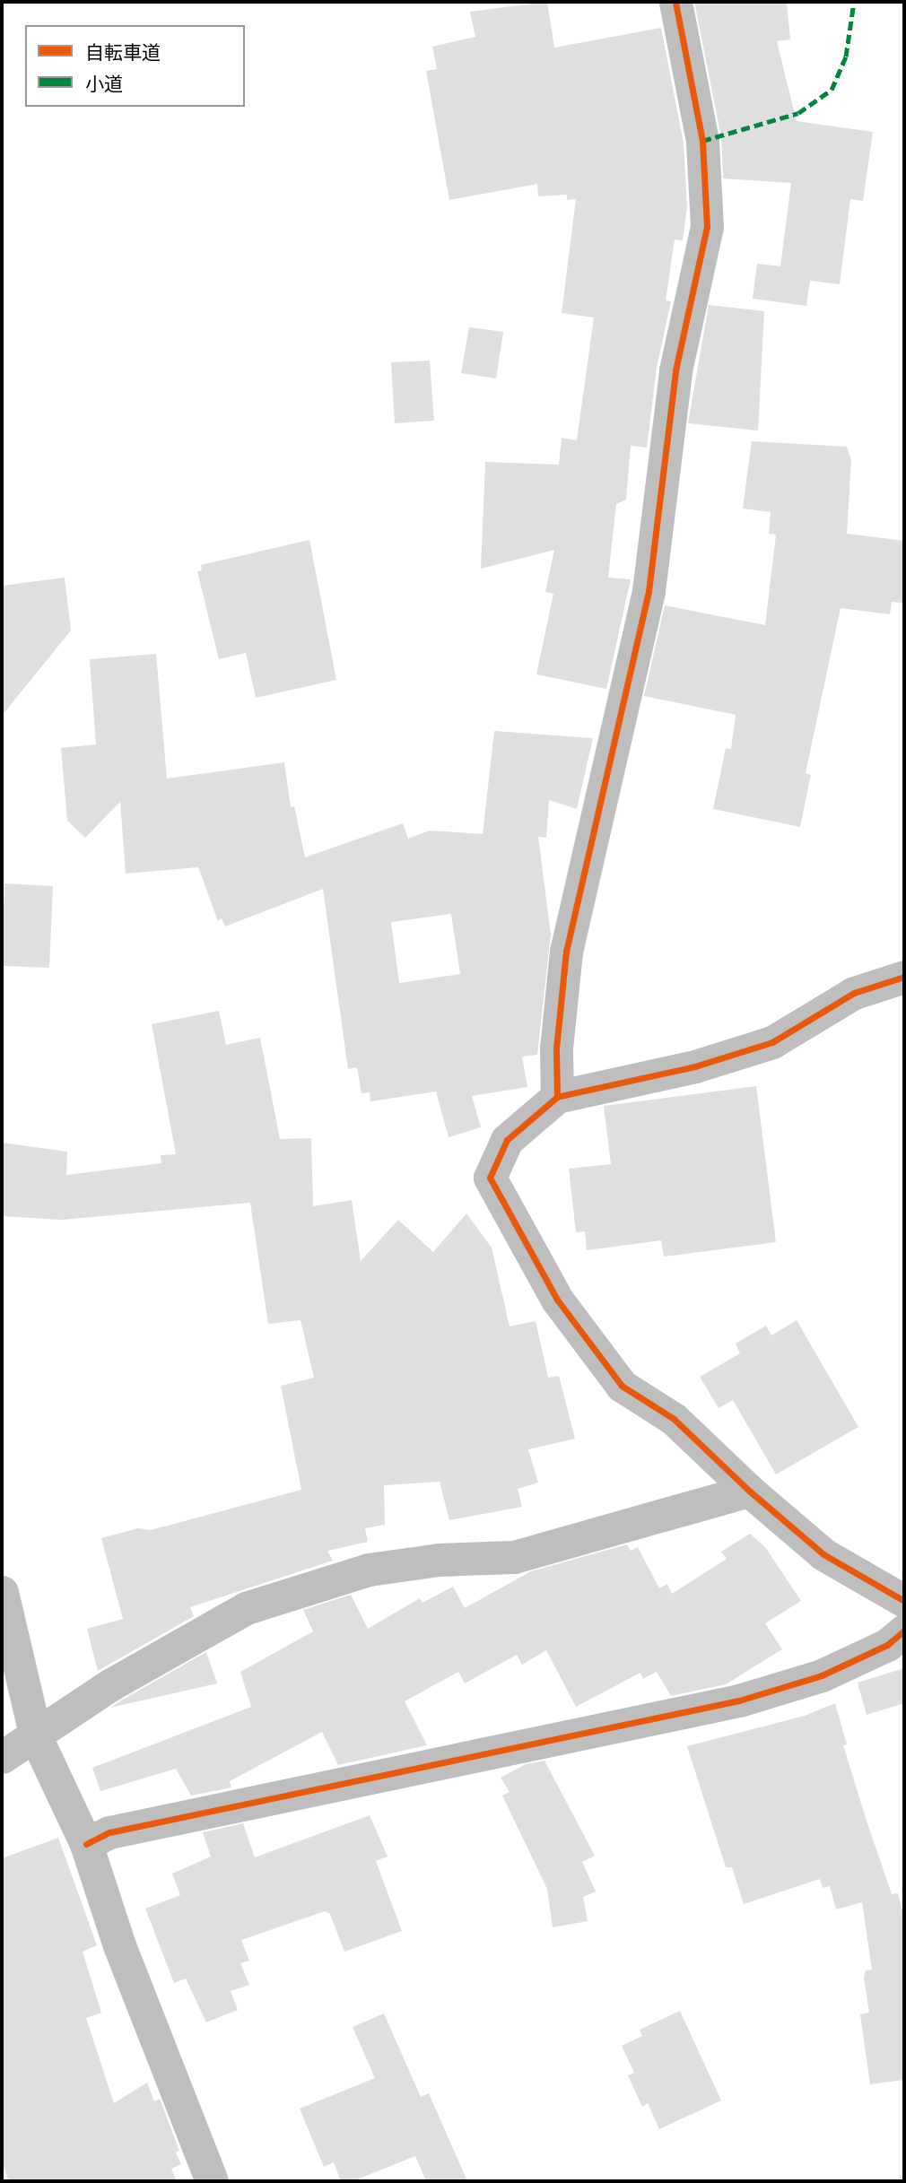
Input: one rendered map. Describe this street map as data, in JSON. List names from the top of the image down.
{
  "legend": ["自転車道", "小道"]
}
